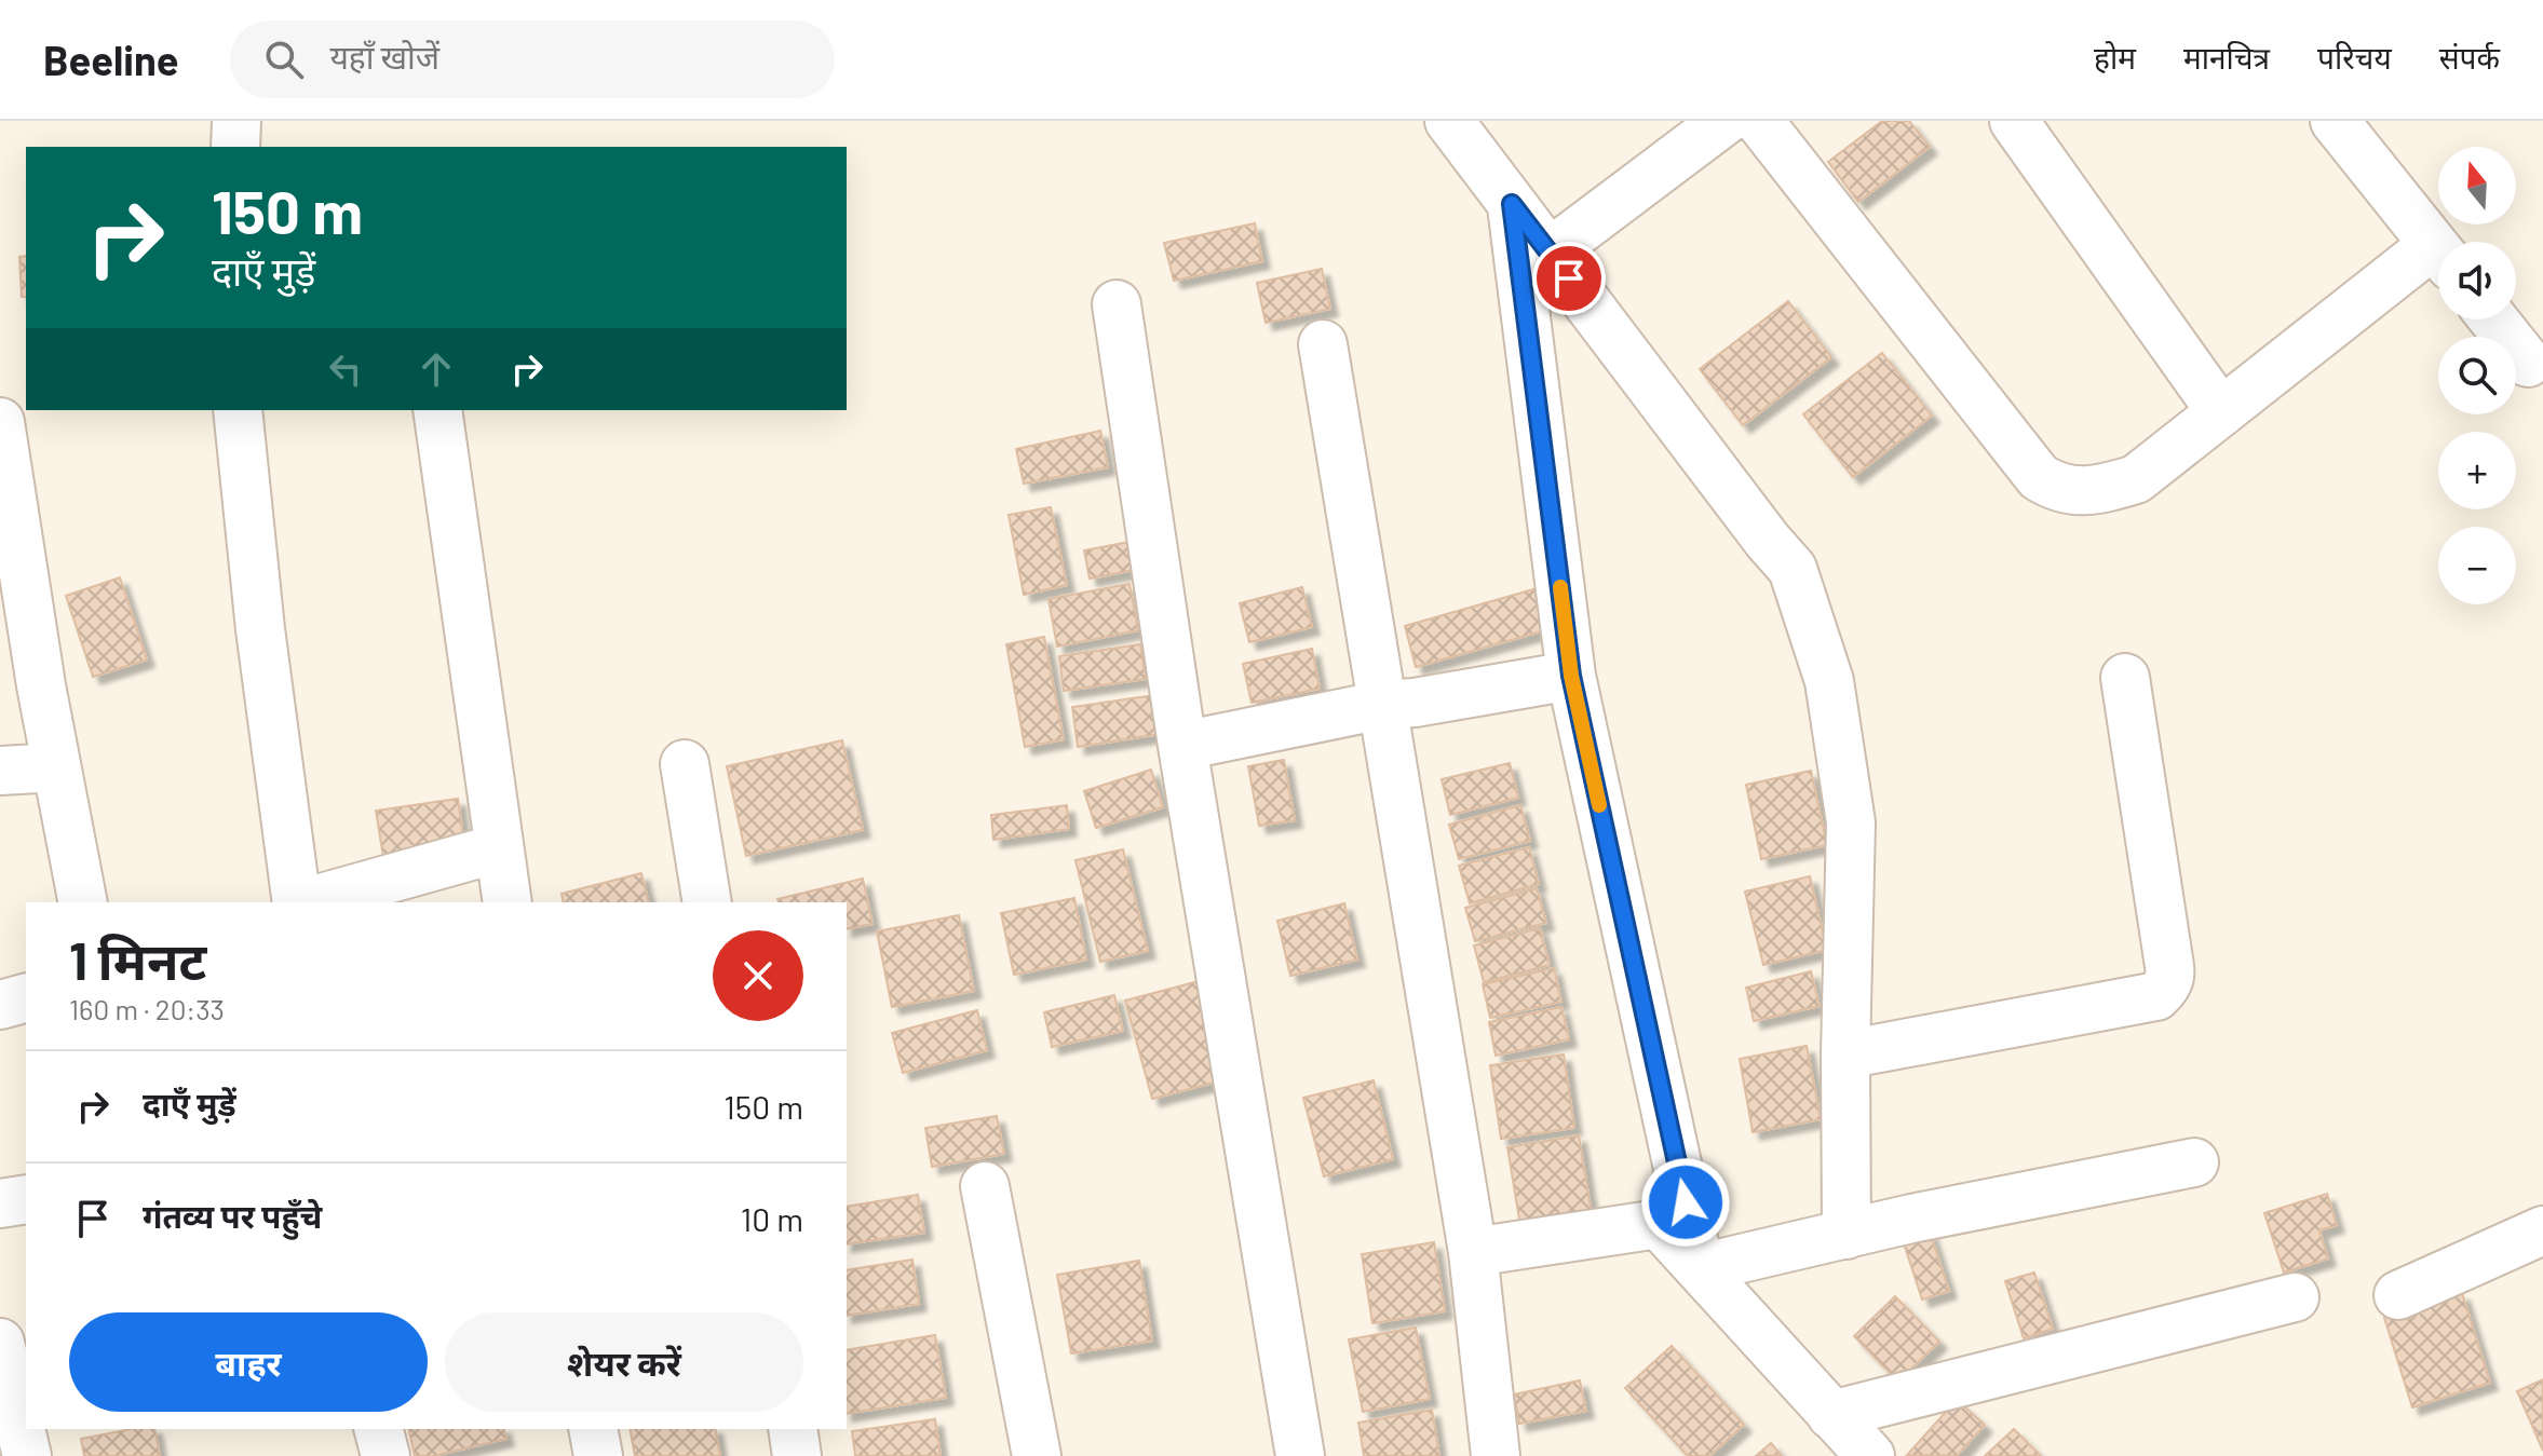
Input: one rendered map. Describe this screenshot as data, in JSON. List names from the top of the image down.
{
  "north": "top",
  "page": {
    "header": "Beeline",
    "search": "यहाँ खोजें",
    "nav": [
      "होम",
      "मानचित्र",
      "परिचय",
      "संपर्क"
    ],
    "map_buttons": ["+", "−"],
    "turn": ["150 m", "दाएँ मुड़ें"],
    "heading": ["1 मिनट", "160 m · 20:33"],
    "list": [
      {
        "name": "दाएँ मुड़ें",
        "value": "150 m"
      },
      {
        "name": "गंतव्य पर पहुँचे",
        "value": "10 m"
      }
    ],
    "buttons": ["बाहर", "शेयर करें"]
  }
}
